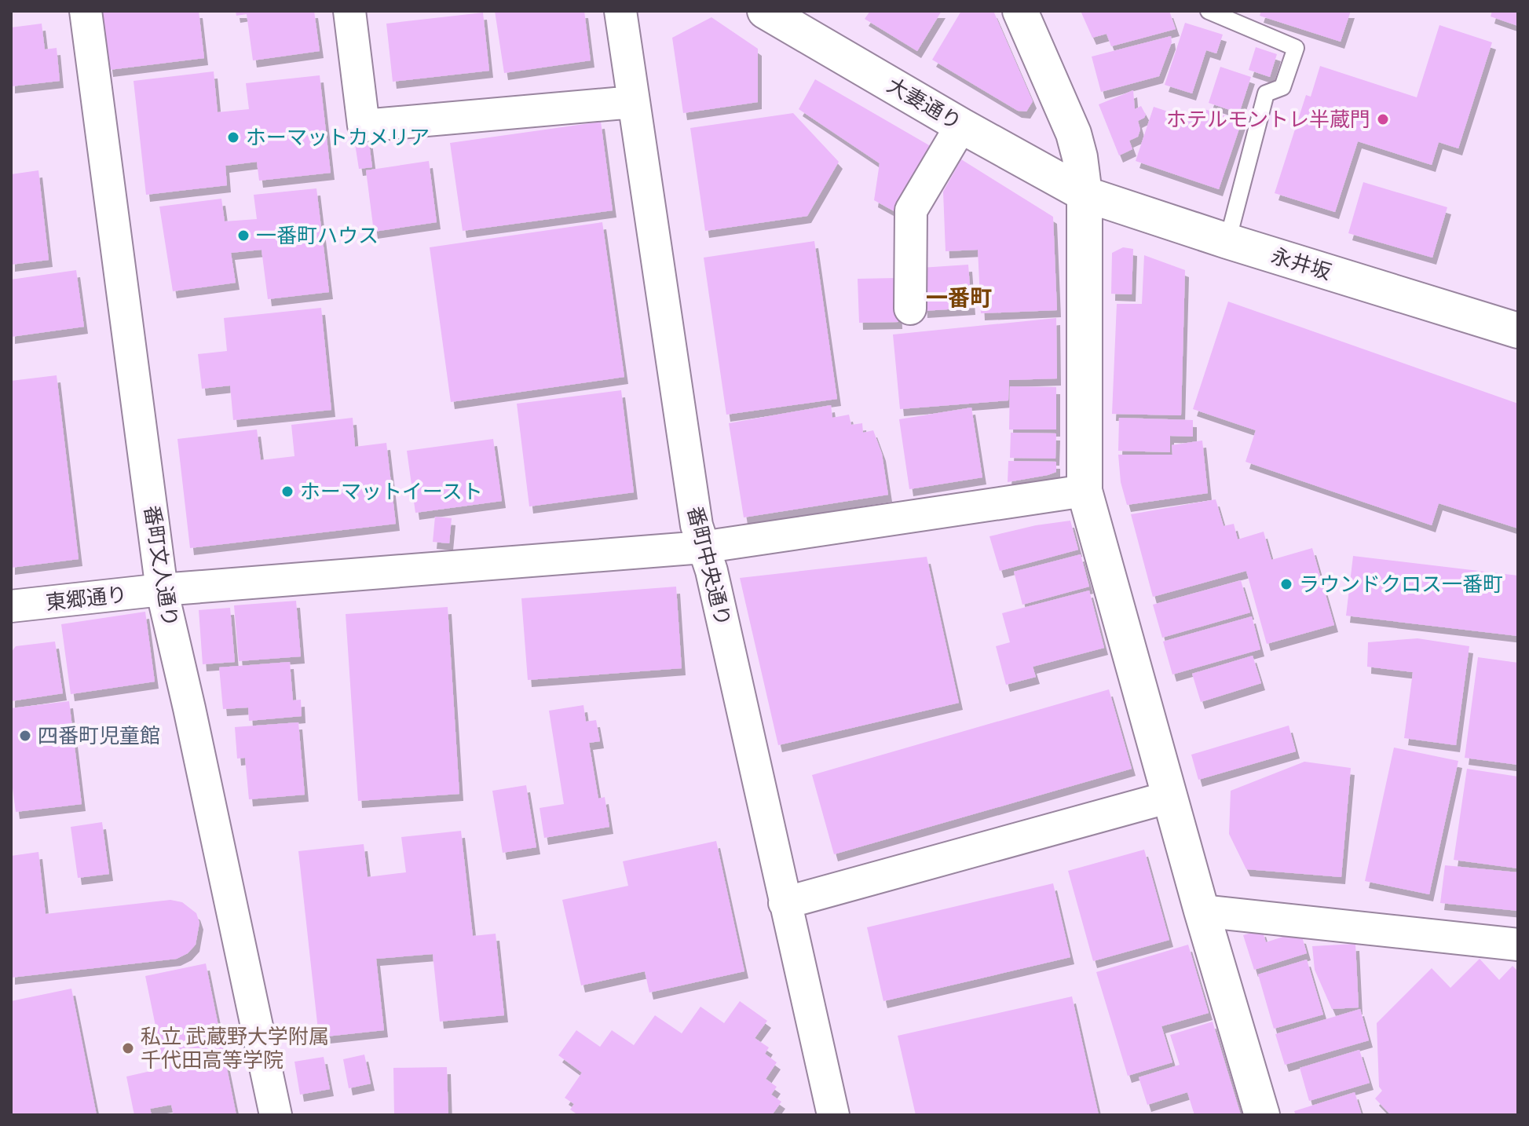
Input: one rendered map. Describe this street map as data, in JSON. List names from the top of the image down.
{
  "streets": {
    "street": [
      "大妻通り",
      "永井坂",
      "番町文人通り",
      "番町中央通り",
      "東郷通り"
    ]
  },
  "crossings": [
    ["大妻通り", "永井坂"],
    ["番町文人通り", "東郷通り"],
    ["番町中央通り", "東郷通り"]
  ],
  "districts": ["一番町"],
  "places": [
    "ホテルモントレ半蔵門",
    "ホーマットカメリア",
    "一番町ハウス",
    "ホーマットイースト",
    "ラウンドクロス一番町",
    "四番町児童館",
    "私立 武蔵野大学附属 千代田高等学院"
  ]
}
